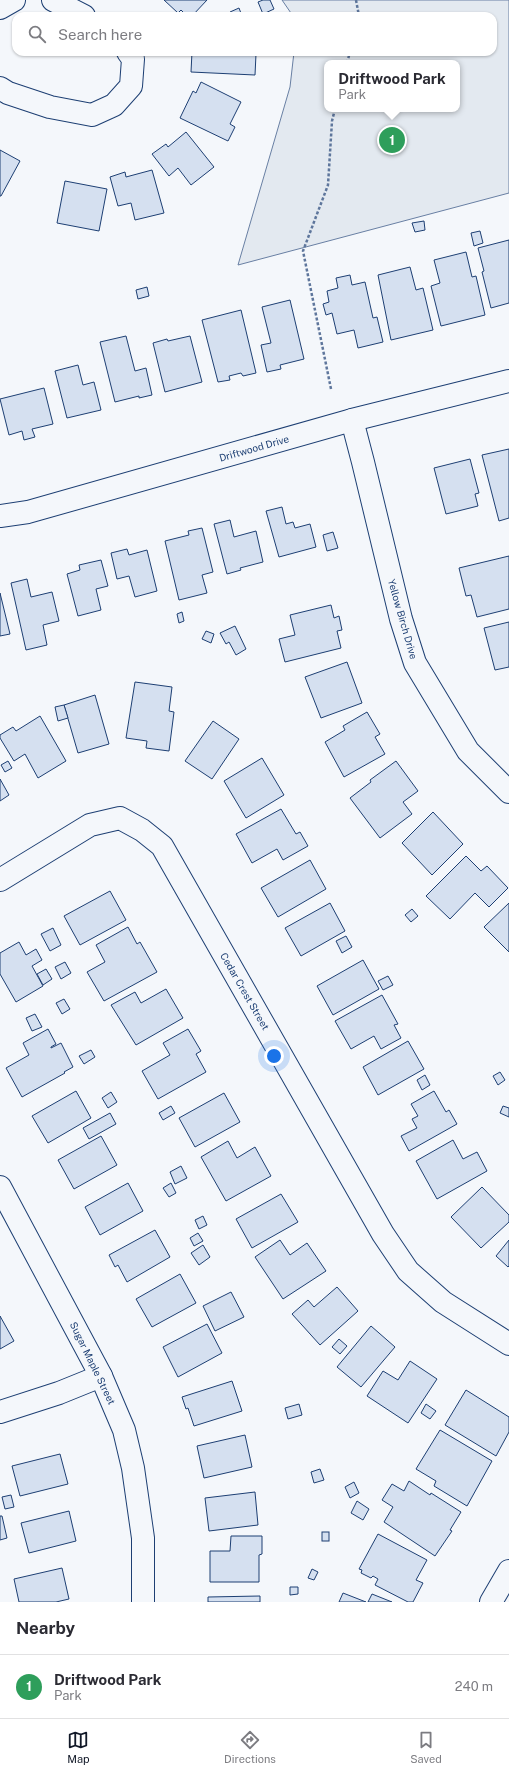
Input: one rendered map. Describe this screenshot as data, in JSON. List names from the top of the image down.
{
  "streets": {
    "street": [
      "Driftwood Drive",
      "Yellow Birch Drive",
      "Cedar Crest Street",
      "Sugar Maple Street"
    ]
  },
  "crossings": [
    ["Driftwood Drive", "Yellow Birch Drive"]
  ],
  "page": {
    "search": "Search here",
    "popup": ["Driftwood Park", "Park"],
    "pins": "1",
    "heading": "Nearby",
    "list": [
      {
        "mark": "1",
        "name": "Driftwood Park",
        "note": "Park",
        "value": "240 m"
      }
    ],
    "nav": ["Map", "Directions", "Saved"]
  }
}
